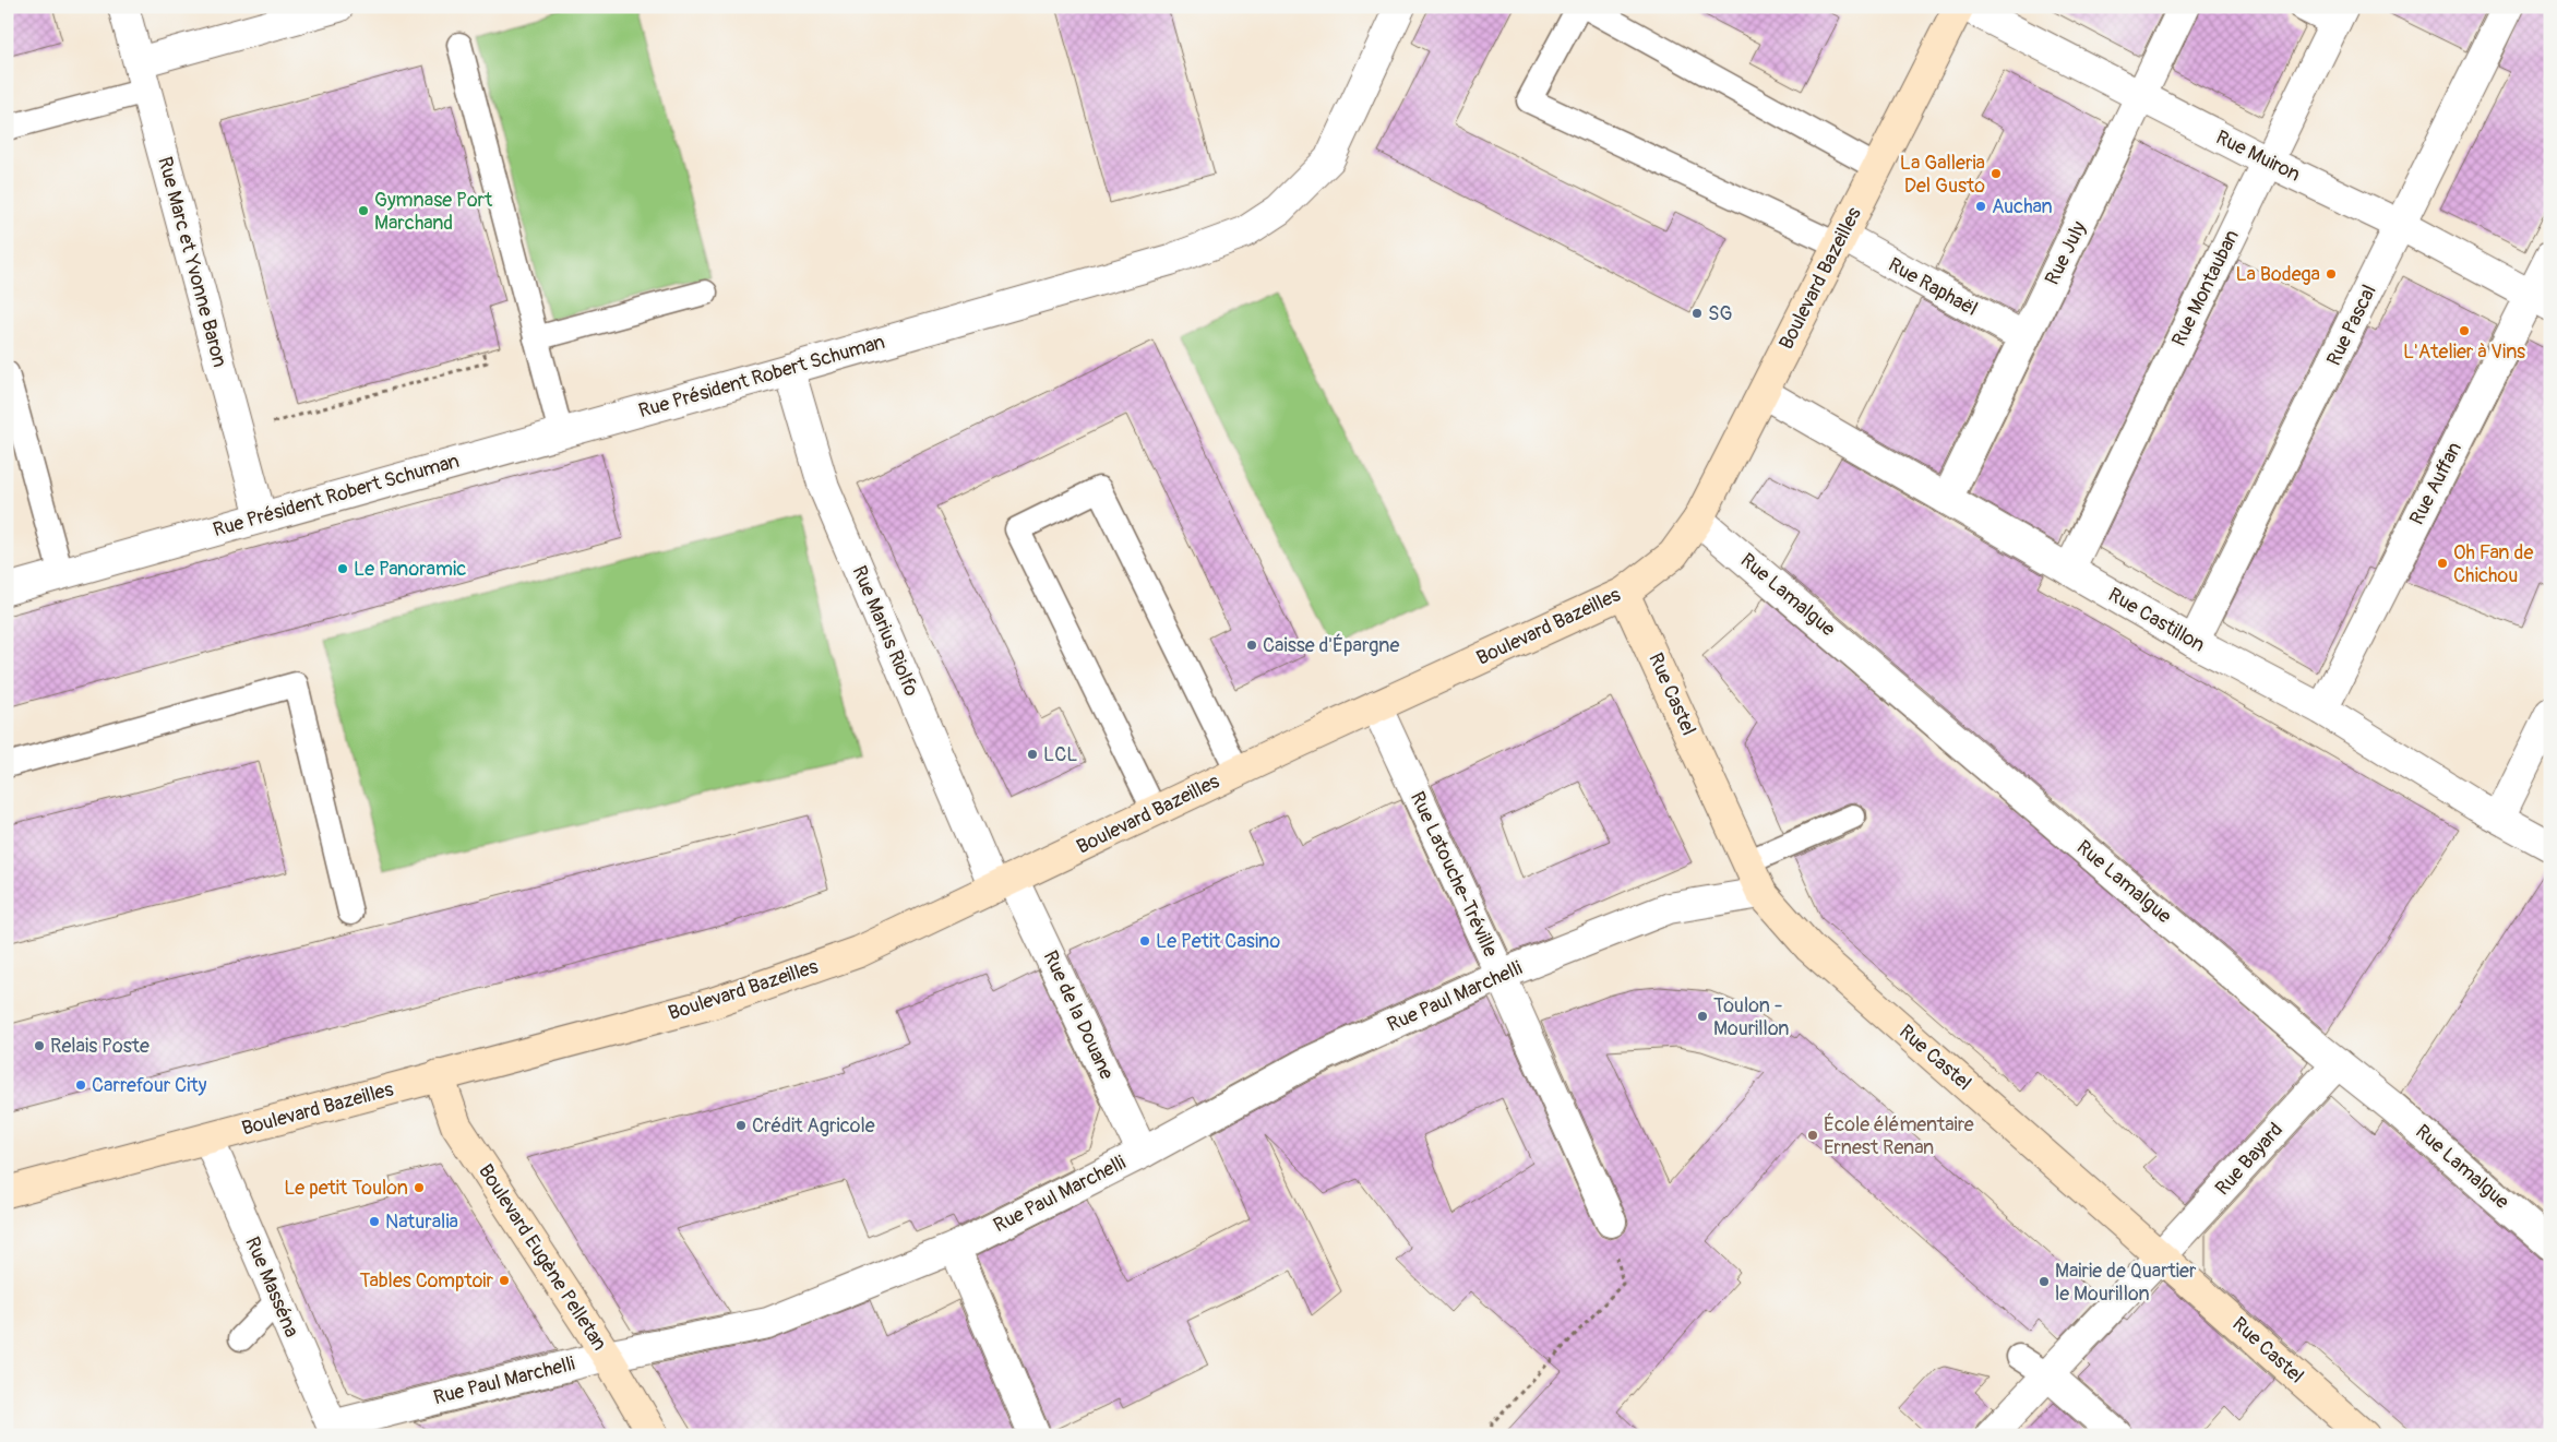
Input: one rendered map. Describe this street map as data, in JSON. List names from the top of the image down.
{
  "streets": {
    "main road": ["Boulevard Bazeilles", "Rue Castel", "Boulevard Eugène Pelletan"],
    "street": [
      "Rue Muiron",
      "Rue July",
      "Rue Marc et Yvonne Baron",
      "Rue Raphaël",
      "Rue Montauban",
      "Rue Pascal",
      "Rue Président Robert Schuman",
      "Rue Auffan",
      "Rue Lamalgue",
      "Rue Castillon",
      "Rue Marius Riolfo",
      "Rue Latouche-Tréville",
      "Rue Paul Marchelli",
      "Rue de la Douane",
      "Rue Bayard",
      "Rue Masséna"
    ]
  },
  "crossings": [
    ["Rue Muiron", "Rue July"],
    ["Rue Muiron", "Rue Montauban"],
    ["Rue Muiron", "Rue Pascal"],
    ["Rue Muiron", "Rue Auffan"],
    ["Rue July", "Rue Raphaël"],
    ["Rue July", "Rue Castillon"],
    ["Rue Marc et Yvonne Baron", "Rue Président Robert Schuman"],
    ["Boulevard Bazeilles", "Rue Raphaël"],
    ["Boulevard Bazeilles", "Rue Lamalgue"],
    ["Boulevard Bazeilles", "Rue Castillon"],
    ["Boulevard Bazeilles", "Rue Marius Riolfo"],
    ["Boulevard Bazeilles", "Rue Castel"],
    ["Boulevard Bazeilles", "Rue Latouche-Tréville"],
    ["Boulevard Bazeilles", "Rue de la Douane"],
    ["Boulevard Bazeilles", "Boulevard Eugène Pelletan"],
    ["Boulevard Bazeilles", "Rue Masséna"],
    ["Rue Montauban", "Rue Castillon"],
    ["Rue Pascal", "Rue Castillon"],
    ["Rue Président Robert Schuman", "Rue Marius Riolfo"],
    ["Rue Auffan", "Rue Castillon"],
    ["Rue Lamalgue", "Rue Bayard"],
    ["Rue Marius Riolfo", "Rue de la Douane"],
    ["Rue Castel", "Rue Paul Marchelli"],
    ["Rue Castel", "Rue Bayard"],
    ["Rue Latouche-Tréville", "Rue Paul Marchelli"],
    ["Rue Paul Marchelli", "Rue de la Douane"],
    ["Rue Paul Marchelli", "Boulevard Eugène Pelletan"],
    ["Rue Paul Marchelli", "Rue Masséna"]
  ],
  "places": [
    "La Galleria Del Gusto",
    "Auchan",
    "Gymnase Port Marchand",
    "La Bodega",
    "SG",
    "L'Atelier à Vins",
    "Oh Fan de Chichou",
    "Le Panoramic",
    "Caisse d'Épargne",
    "LCL",
    "Le Petit Casino",
    "Toulon - Mourillon",
    "Relais Poste",
    "Carrefour City",
    "Crédit Agricole",
    "École élémentaire Ernest Renan",
    "Le petit Toulon",
    "Naturalia",
    "Tables Comptoir",
    "Mairie de Quartier le Mourillon"
  ]
}
